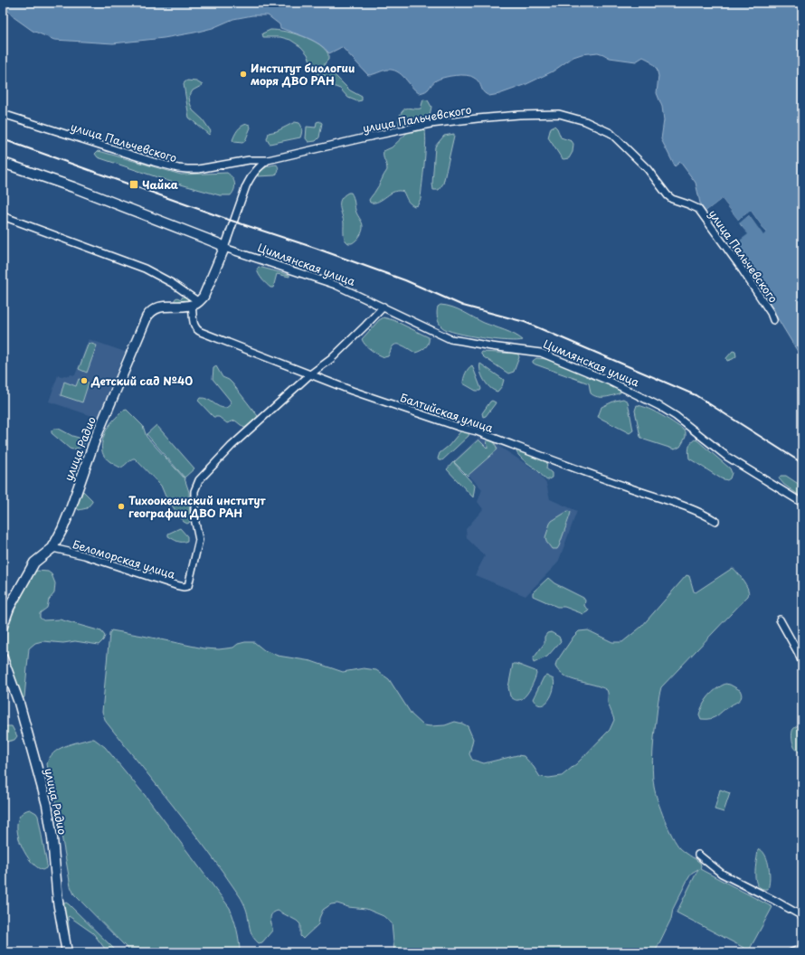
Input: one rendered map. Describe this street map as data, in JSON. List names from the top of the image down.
{
  "streets": {
    "main road": ["улица Радио"],
    "street": [
      "улица Пальчевского",
      "Цимлянская улица",
      "Балтийская улица",
      "Беломорская улица"
    ]
  },
  "crossings": [
    ["Балтийская улица", "улица Радио"],
    ["Балтийская улица", "Беломорская улица"],
    ["улица Радио", "Беломорская улица"]
  ],
  "places": {
    "other": ["Институт биологии моря ДВО РАН", "Детский сад №40", "Тихоокеанский институт географии ДВО РАН"],
    "transit": ["Чайка"]
  }
}
